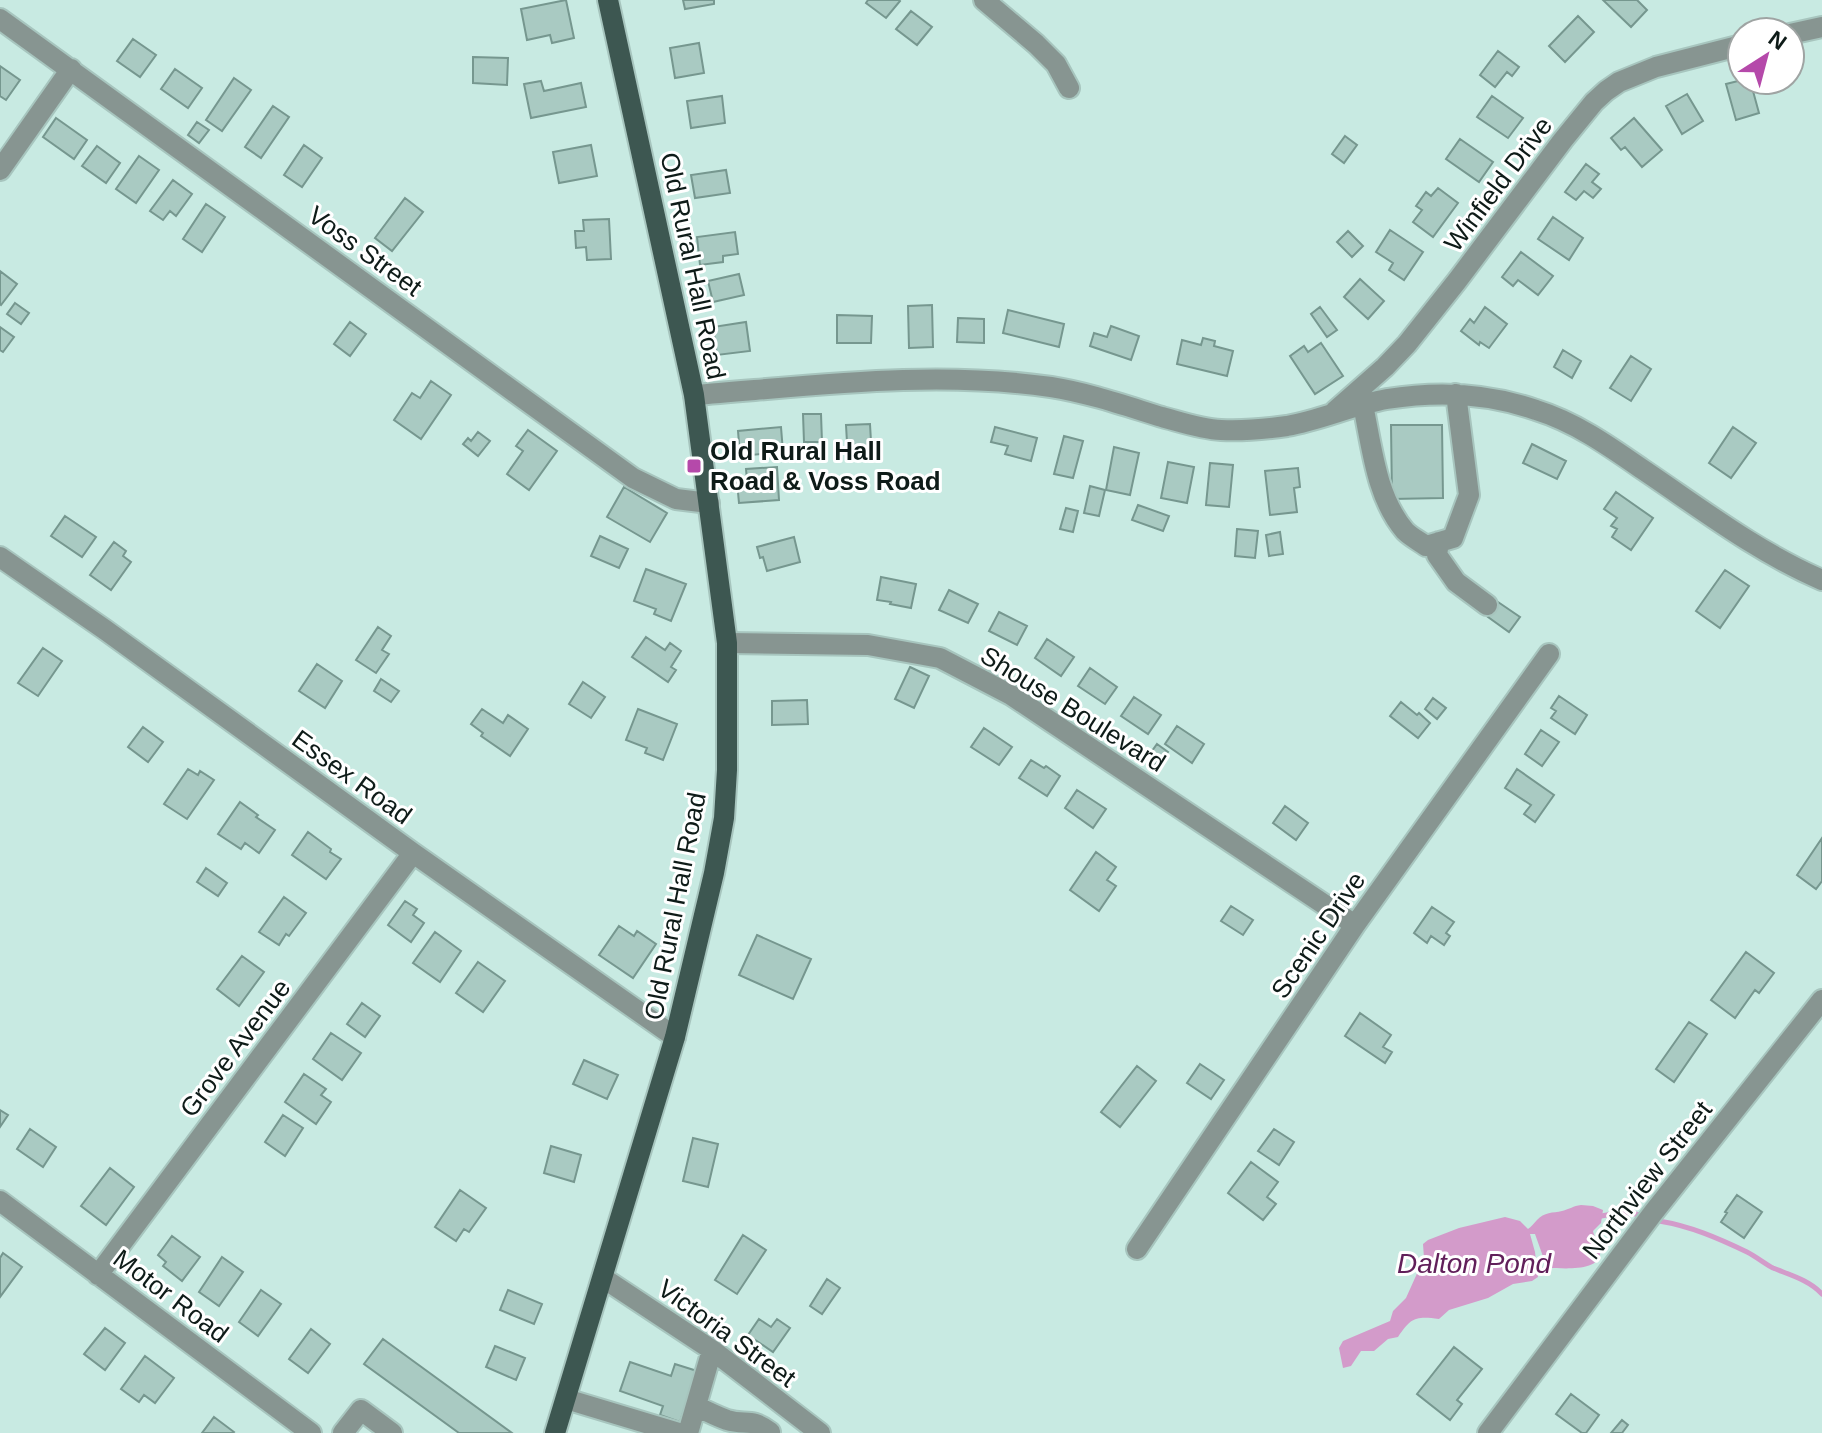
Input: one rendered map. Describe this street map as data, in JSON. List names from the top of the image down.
{
  "streets": {
    "main road": ["Old Rural Hall Road"],
    "street": [
      "Winfield Drive",
      "Voss Street",
      "Shouse Boulevard",
      "Essex Road",
      "Scenic Drive",
      "Grove Avenue",
      "Northview Street",
      "Motor Road",
      "Victoria Street"
    ]
  },
  "crossings": [
    ["Voss Street", "Old Rural Hall Road"],
    ["Old Rural Hall Road", "Shouse Boulevard"],
    ["Old Rural Hall Road", "Essex Road"],
    ["Old Rural Hall Road", "Victoria Street"],
    ["Shouse Boulevard", "Scenic Drive"],
    ["Essex Road", "Grove Avenue"],
    ["Grove Avenue", "Motor Road"]
  ],
  "water": ["Dalton Pond"],
  "places": {
    "transit": ["Old Rural Hall Road & Voss Road"]
  },
  "north": "top right"
}
